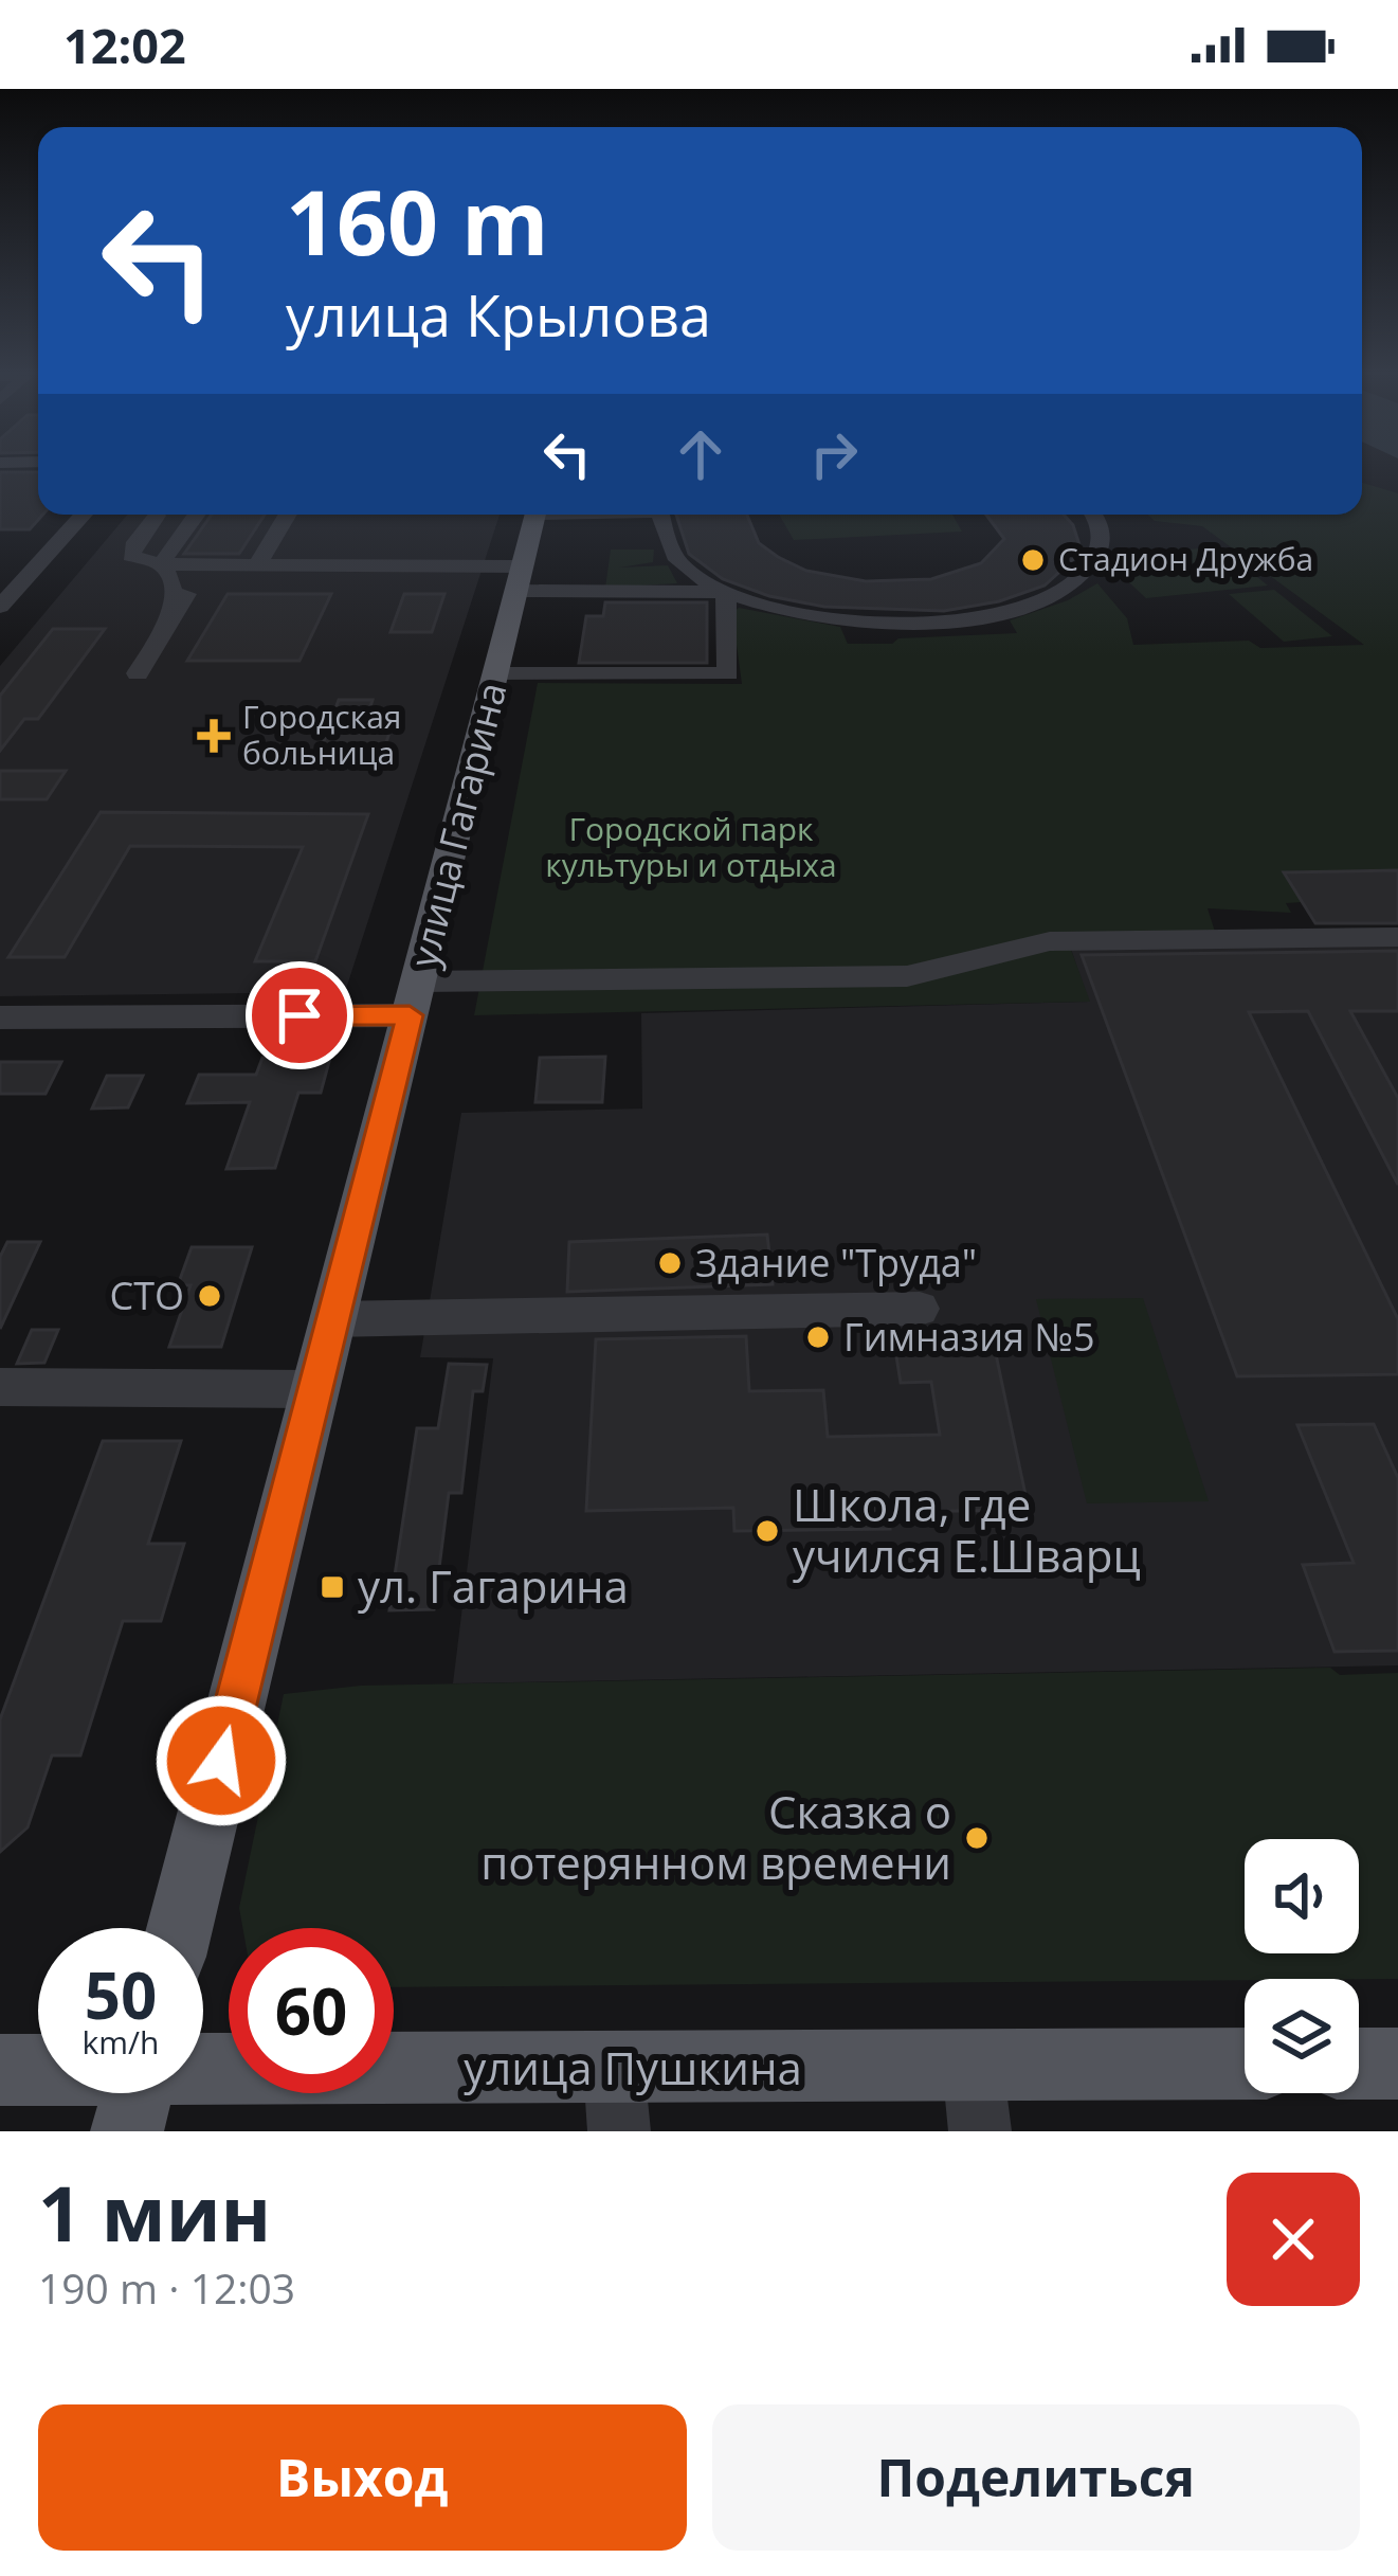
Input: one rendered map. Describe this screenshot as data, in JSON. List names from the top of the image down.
{
  "streets": {
    "main road": ["улица Гагарина", "улица Пушкина"]
  },
  "parks": ["Городской парк культуры и отдыха"],
  "places": {
    "other": [
      "Стадион Дружба",
      "Здание \"Труда\"",
      "СТО",
      "Гимназия №5",
      "Школа, где учился Е.Шварц",
      "Сказка о потерянном времени"
    ],
    "health": ["Городская больница"],
    "transit": ["ул. Гагарина"]
  },
  "page": {
    "status": "12:02",
    "turn": ["160 m", "улица Крылова"],
    "speed": "50 km/h",
    "limit": "60",
    "heading": ["1 мин", "190 m · 12:03"],
    "buttons": ["Выход", "Поделиться"]
  }
}
